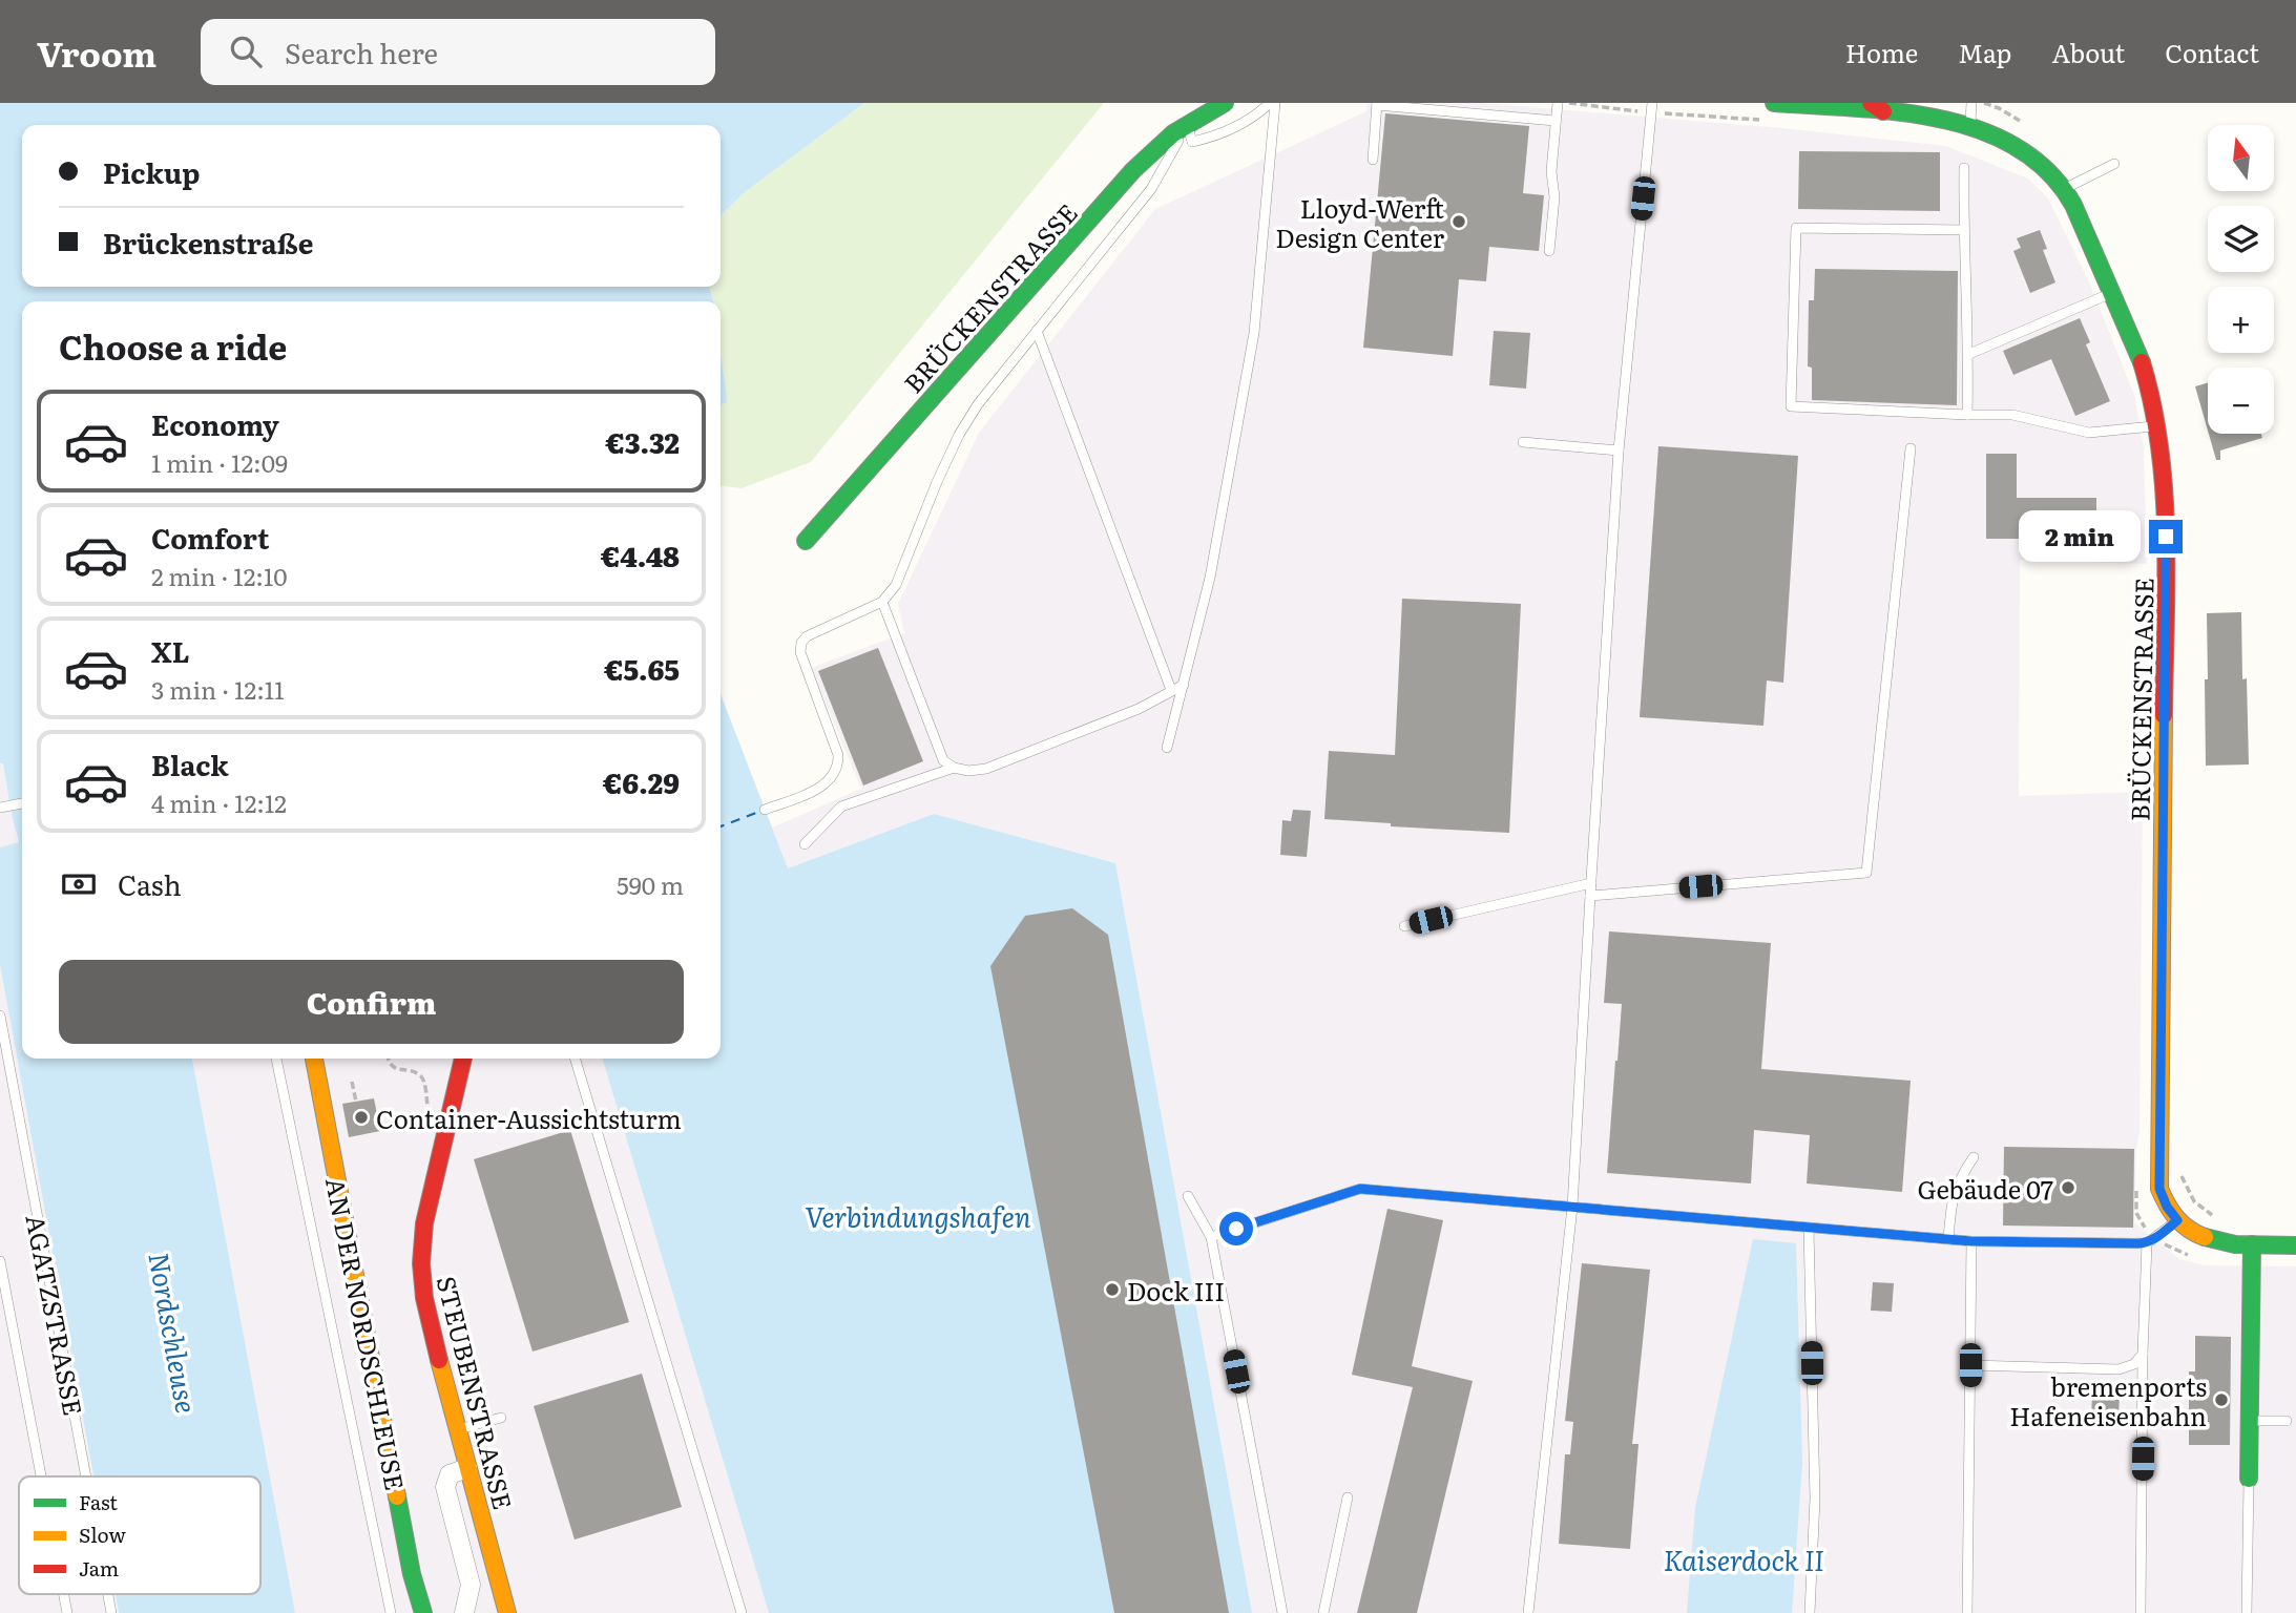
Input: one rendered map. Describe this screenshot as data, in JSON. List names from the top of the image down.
{
  "streets": {
    "street": ["BRÜCKENSTRASSE", "AN DER NORDSCHLEUSE", "STEUBENSTRASSE"],
    "lane": ["AGATZSTRASSE"]
  },
  "crossings": [
    ["AN DER NORDSCHLEUSE", "STEUBENSTRASSE"]
  ],
  "water": ["Verbindungshafen", "Nordschleuse", "Kaiserdock II"],
  "places": [
    "Lloyd-Werft Design Center",
    "Container-Aussichtsturm",
    "Gebäude 07",
    "Dock III",
    "bremenports Hafeneisenbahn"
  ],
  "legend": ["Fast", "Slow", "Jam"],
  "north": "top",
  "page": {
    "header": "Vroom",
    "search": "Search here",
    "nav": [
      "Home",
      "Map",
      "About",
      "Contact"
    ],
    "map_buttons": ["+", "−"],
    "banner": ["Pickup", "Brückenstraße"],
    "heading": "Choose a ride",
    "list": [
      {
        "name": "Economy",
        "note": "1 min · 12:09",
        "value": "€3.32"
      },
      {
        "name": "Comfort",
        "note": "2 min · 12:10",
        "value": "€4.48"
      },
      {
        "name": "XL",
        "note": "3 min · 12:11",
        "value": "€5.65"
      },
      {
        "name": "Black",
        "note": "4 min · 12:12",
        "value": "€6.29"
      }
    ],
    "bubble": "2 min",
    "pay": ["Cash", "590 m"],
    "buttons": "Confirm"
  }
}
